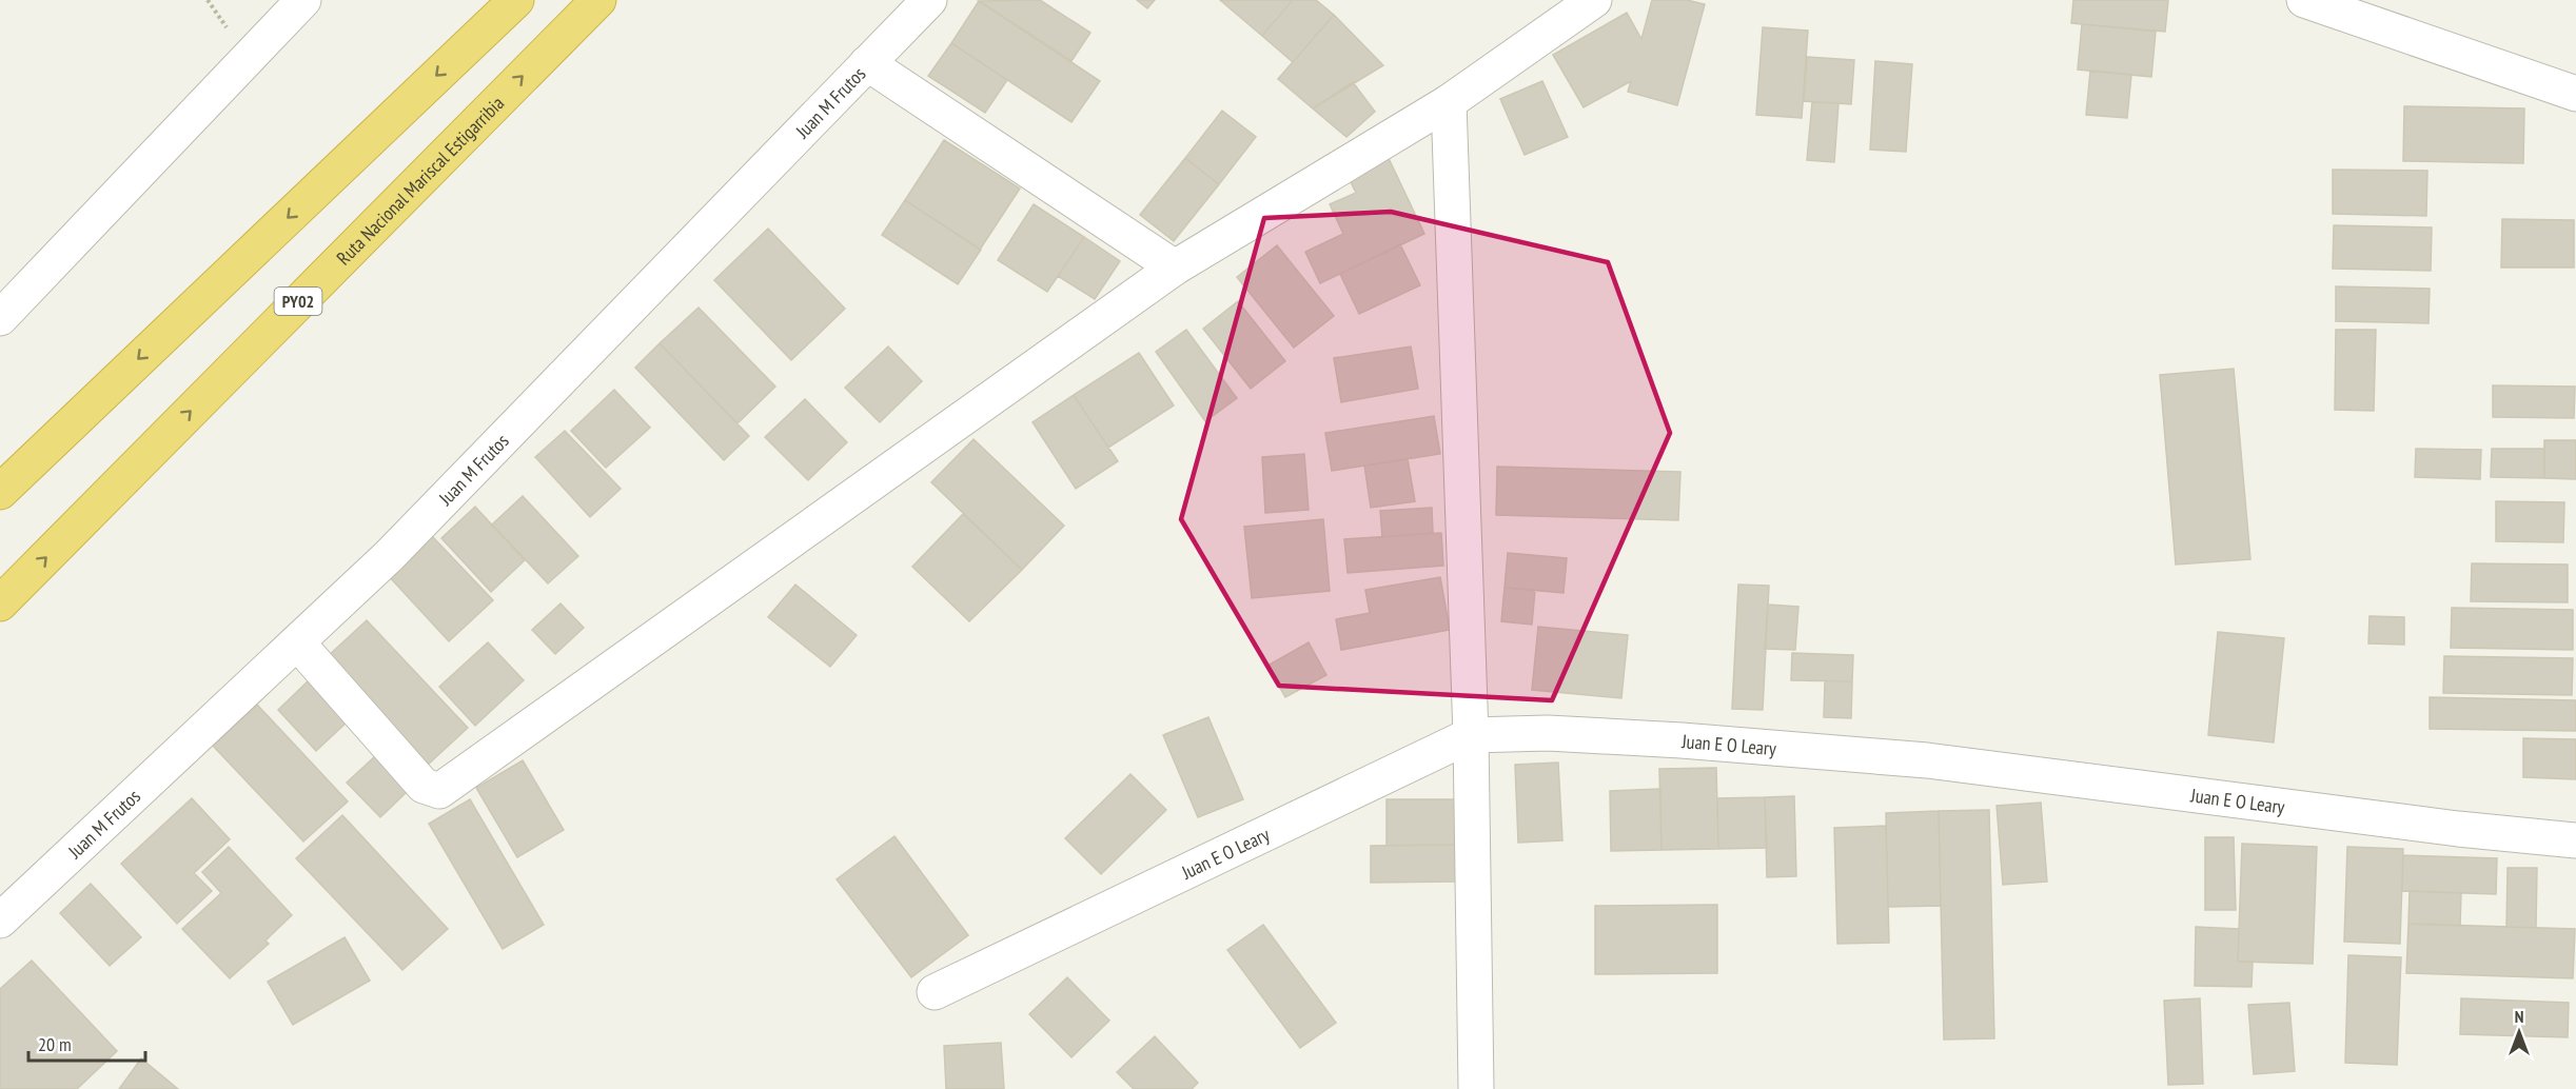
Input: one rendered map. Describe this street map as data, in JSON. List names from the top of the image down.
{
  "streets": {
    "highway": ["Ruta Nacional Mariscal Estigarribia", "PY02"],
    "street": ["Juan M Frutos", "Juan E O Leary"]
  },
  "scale_bar": "20 m",
  "north": "top"
}
